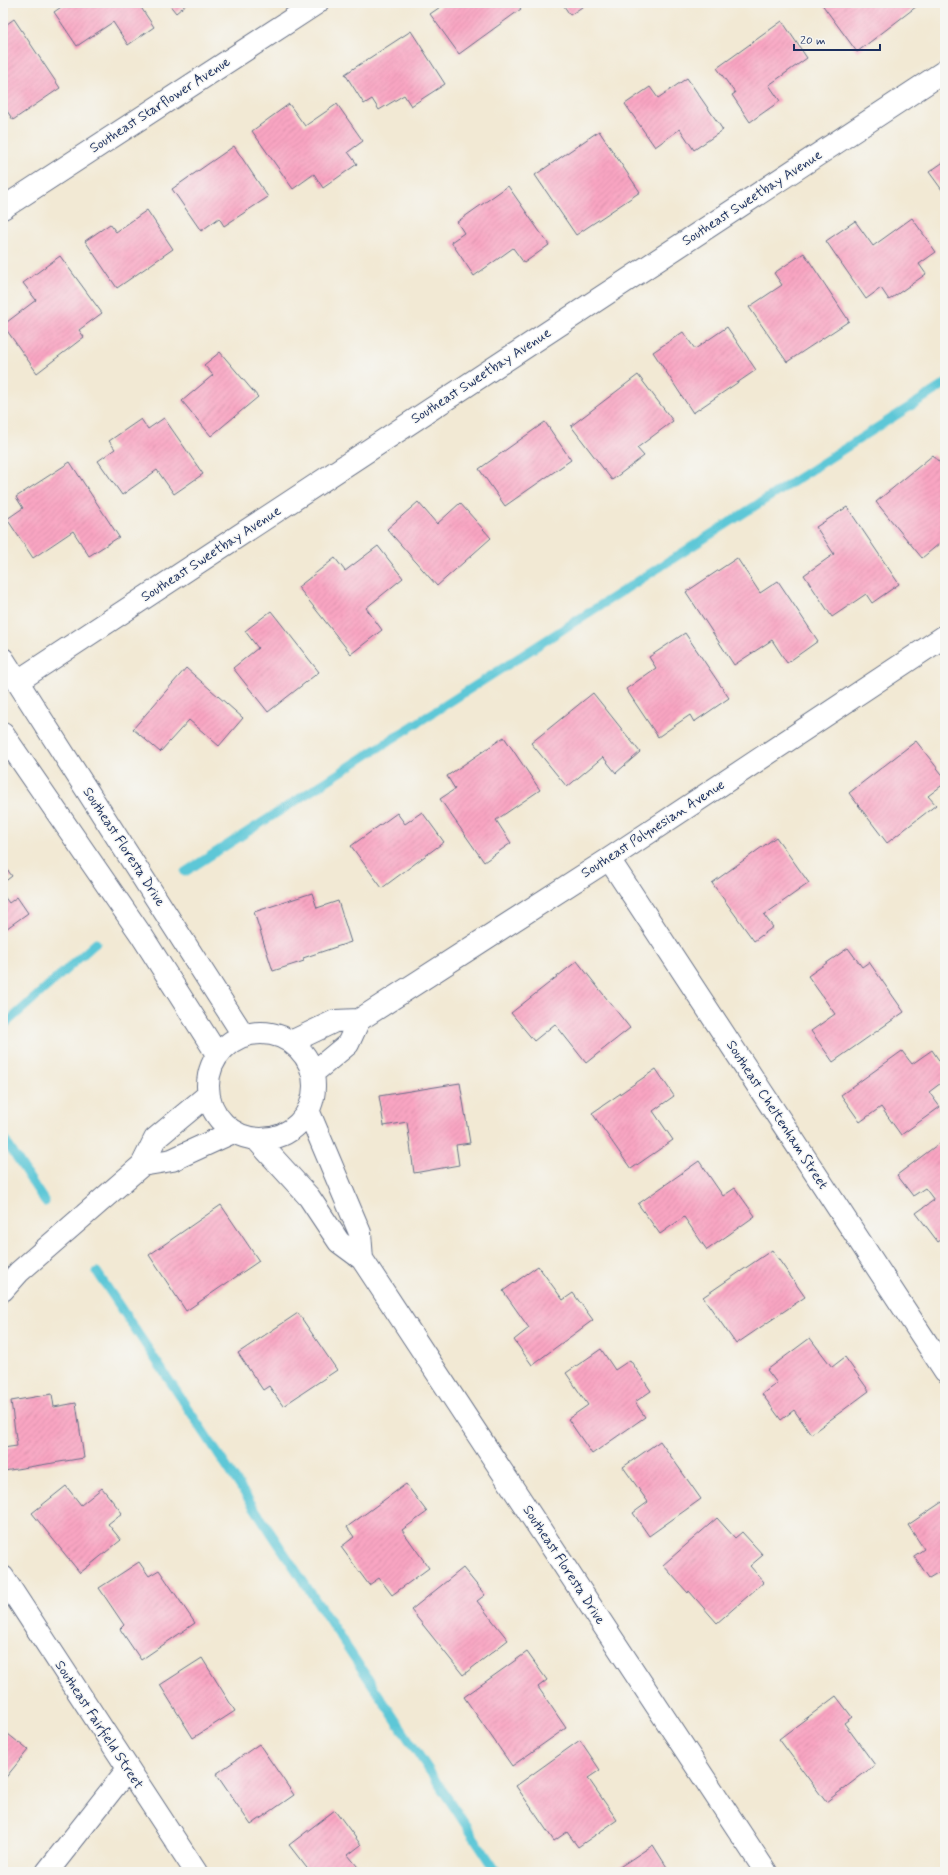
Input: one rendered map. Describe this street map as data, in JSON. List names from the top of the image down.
{
  "streets": {
    "street": [
      "Southeast Starflower Avenue",
      "Southeast Sweetbay Avenue",
      "Southeast Polynesian Avenue",
      "Southeast Floresta Drive",
      "Southeast Cheltenham Street",
      "Southeast Fairfield Street"
    ]
  },
  "crossings": [
    ["Southeast Sweetbay Avenue", "Southeast Floresta Drive"],
    ["Southeast Polynesian Avenue", "Southeast Cheltenham Street"]
  ],
  "scale_bar": "20 m"
}
